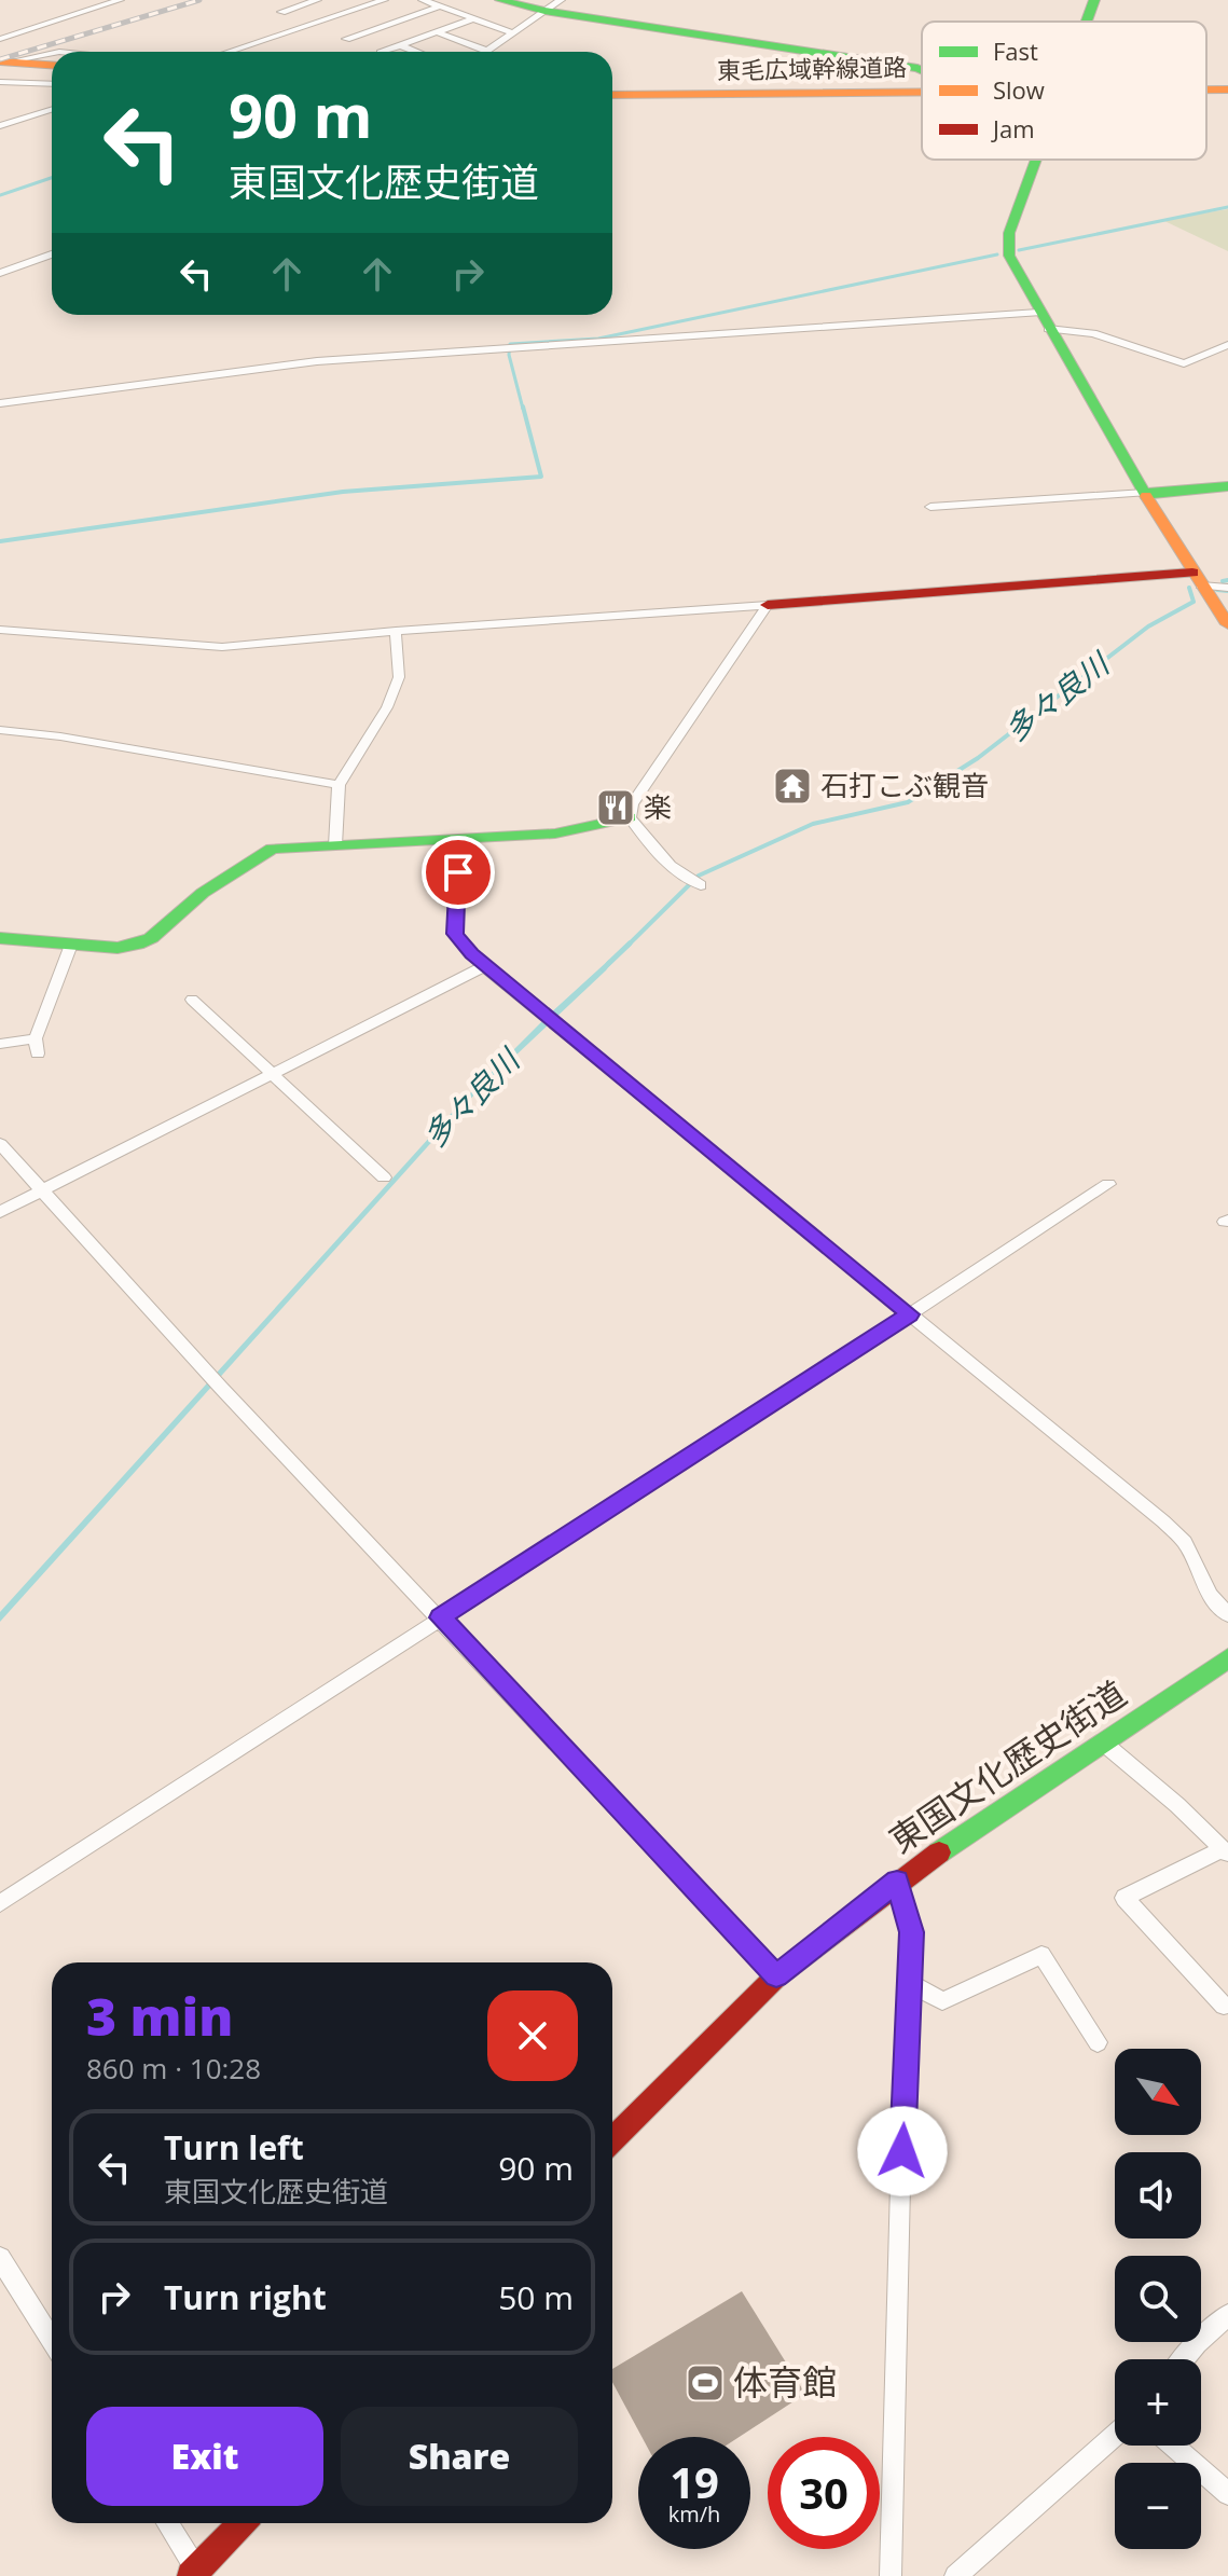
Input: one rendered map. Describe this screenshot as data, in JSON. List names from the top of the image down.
{
  "streets": {
    "main road": ["東毛広域幹線道路", "東国文化歴史街道"]
  },
  "water": ["多々良川"],
  "places": {
    "temple": ["石打こぶ観音"],
    "restaurant": ["楽"],
    "sports": ["体育館"]
  },
  "legend": ["Fast", "Slow", "Jam"],
  "north": "bottom right",
  "page": {
    "turn": ["90 m", "東国文化歴史街道"],
    "heading": ["3 min", "860 m · 10:28"],
    "map_buttons": ["+", "−"],
    "list": [
      {
        "name": "Turn left",
        "note": "東国文化歴史街道",
        "value": "90 m"
      },
      {
        "name": "Turn right",
        "value": "50 m"
      }
    ],
    "buttons": ["Exit", "Share"],
    "speed": "19 km/h",
    "limit": "30"
  }
}
